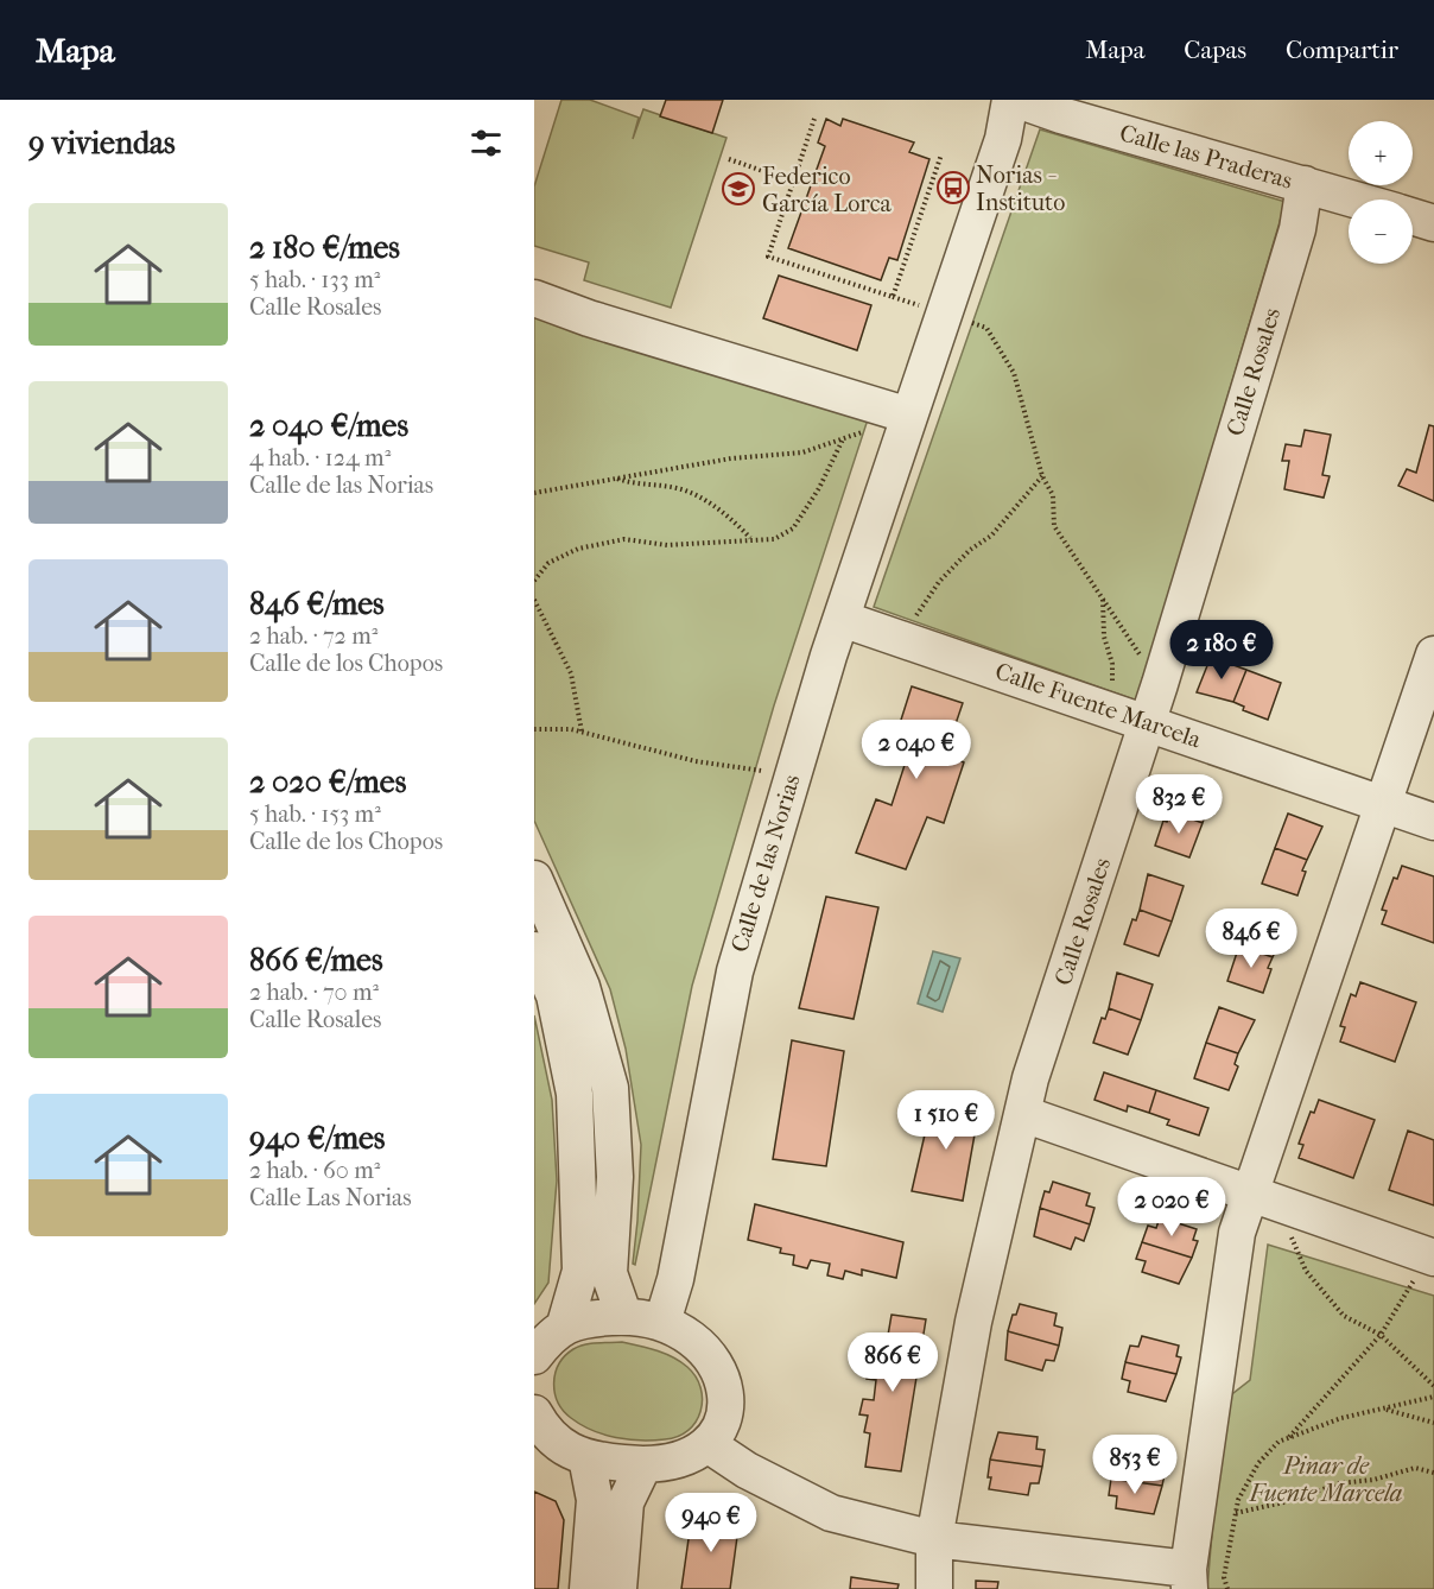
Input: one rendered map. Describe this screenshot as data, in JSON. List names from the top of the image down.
{
  "streets": {
    "street": [
      "Calle las Praderas",
      "Calle Rosales",
      "Calle Fuente Marcela",
      "Calle de las Norias"
    ]
  },
  "crossings": [
    ["Calle las Praderas", "Calle Rosales"],
    ["Calle Rosales", "Calle Fuente Marcela"],
    ["Calle Fuente Marcela", "Calle de las Norias"]
  ],
  "parks": ["Pinar de Fuente Marcela"],
  "places": {
    "bus stop": ["Norias - Instituto"],
    "school or university": ["Federico García Lorca"]
  },
  "page": {
    "header": "Mapa",
    "nav": ["Mapa", "Capas", "Compartir"],
    "heading": "9 viviendas",
    "map_buttons": ["+", "−"],
    "list": [
      {
        "name": "2 180 €/mes",
        "note": "5 hab. · 133 m² · Calle Rosales"
      },
      {
        "name": "2 040 €/mes",
        "note": "4 hab. · 124 m² · Calle de las Norias"
      },
      {
        "name": "846 €/mes",
        "note": "2 hab. · 72 m² · Calle de los Chopos"
      },
      {
        "name": "2 020 €/mes",
        "note": "5 hab. · 153 m² · Calle de los Chopos"
      },
      {
        "name": "866 €/mes",
        "note": "2 hab. · 70 m² · Calle Rosales"
      },
      {
        "name": "940 €/mes",
        "note": "2 hab. · 60 m² · Calle Las Norias"
      }
    ],
    "price": [
      "2 180 €",
      "2 040 €",
      "832 €",
      "846 €",
      "1 510 €",
      "2 020 €",
      "866 €",
      "853 €",
      "940 €"
    ]
  }
}
